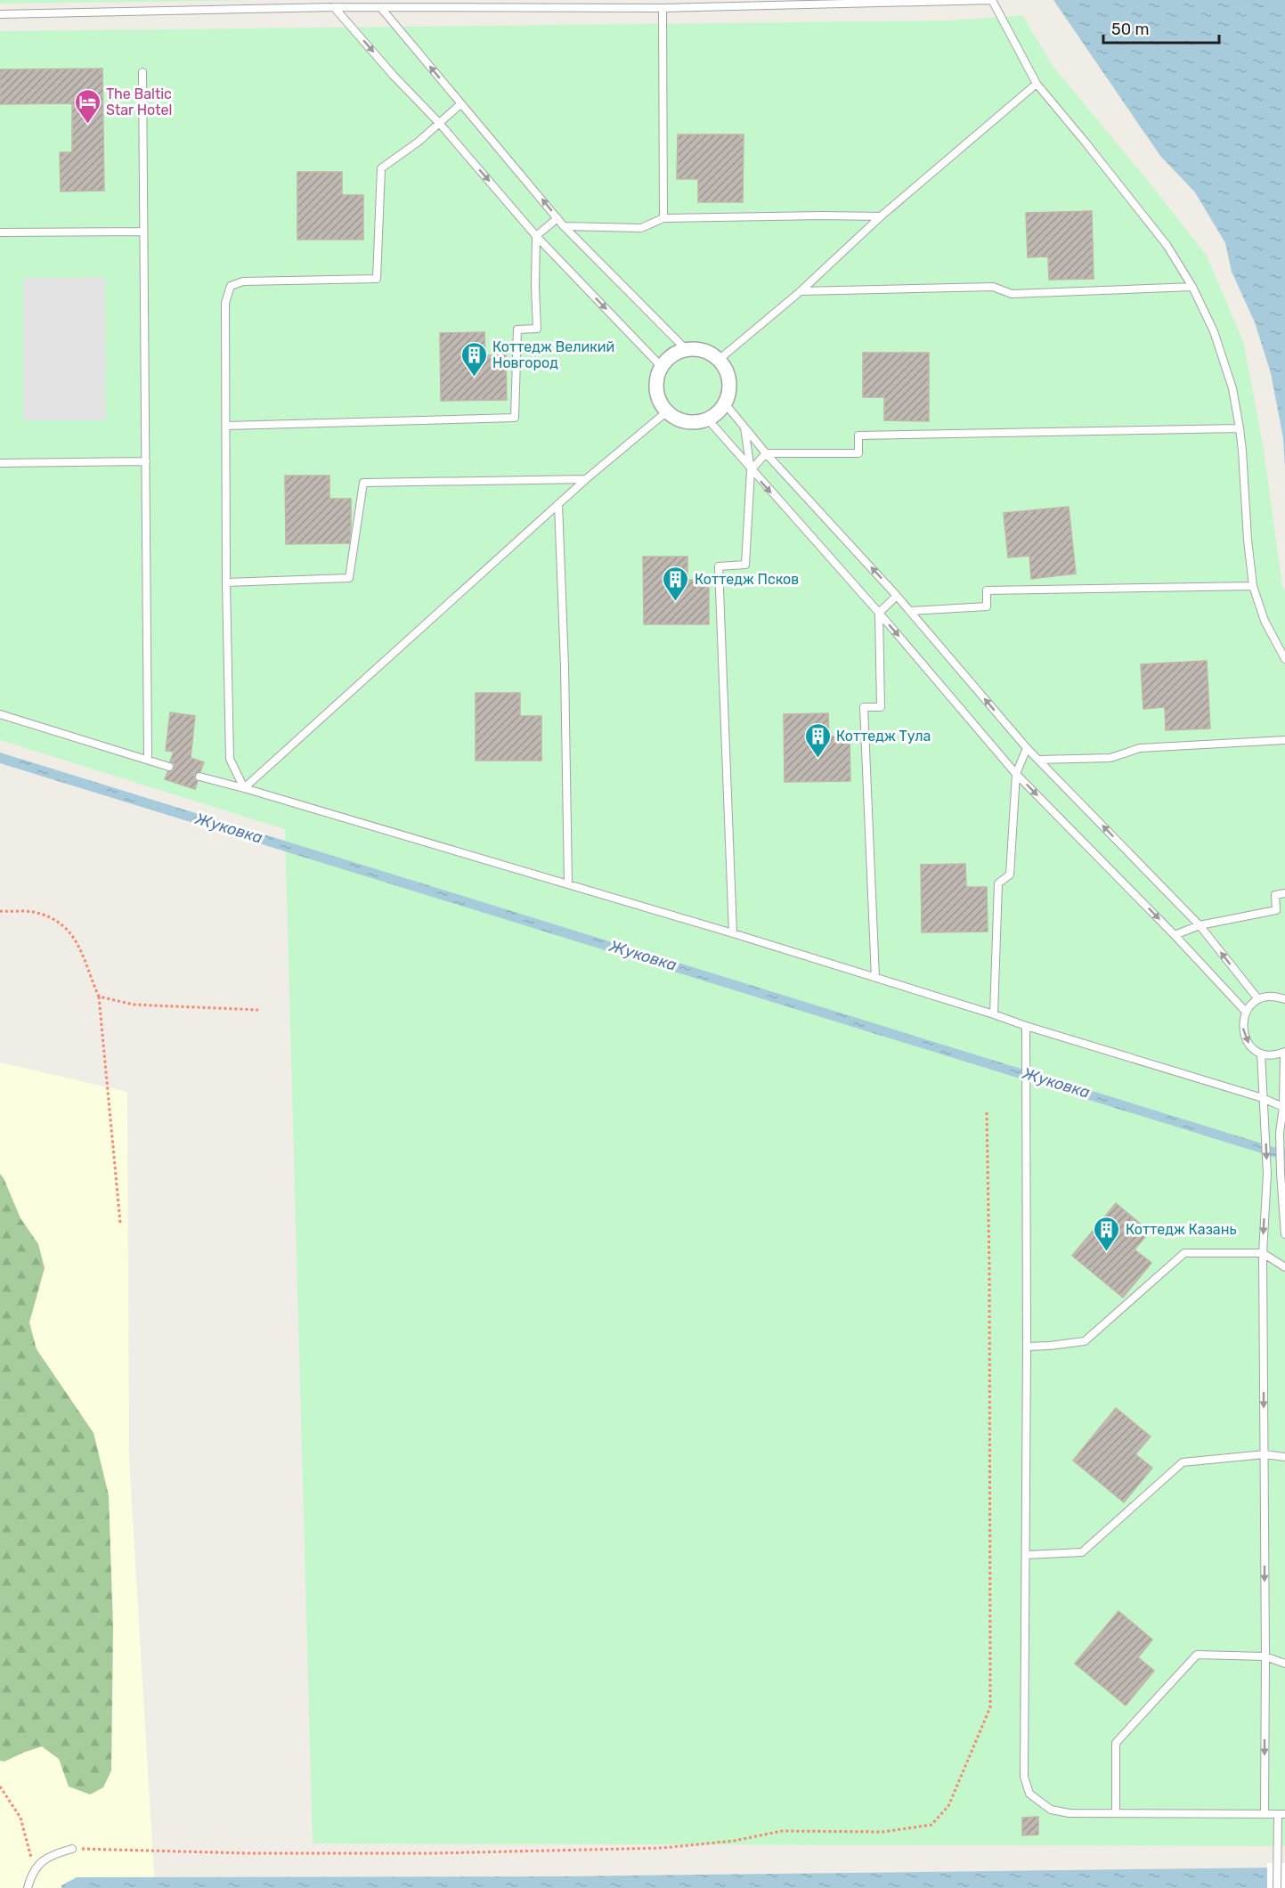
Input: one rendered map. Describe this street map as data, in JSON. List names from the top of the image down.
{
  "water": ["Жуковка"],
  "places": {
    "hotel": ["The Baltic Star Hotel"],
    "building": [
      "Коттедж Великий Новгород",
      "Коттедж Псков",
      "Коттедж Тула",
      "Коттедж Казань"
    ]
  },
  "scale_bar": "50 m"
}
